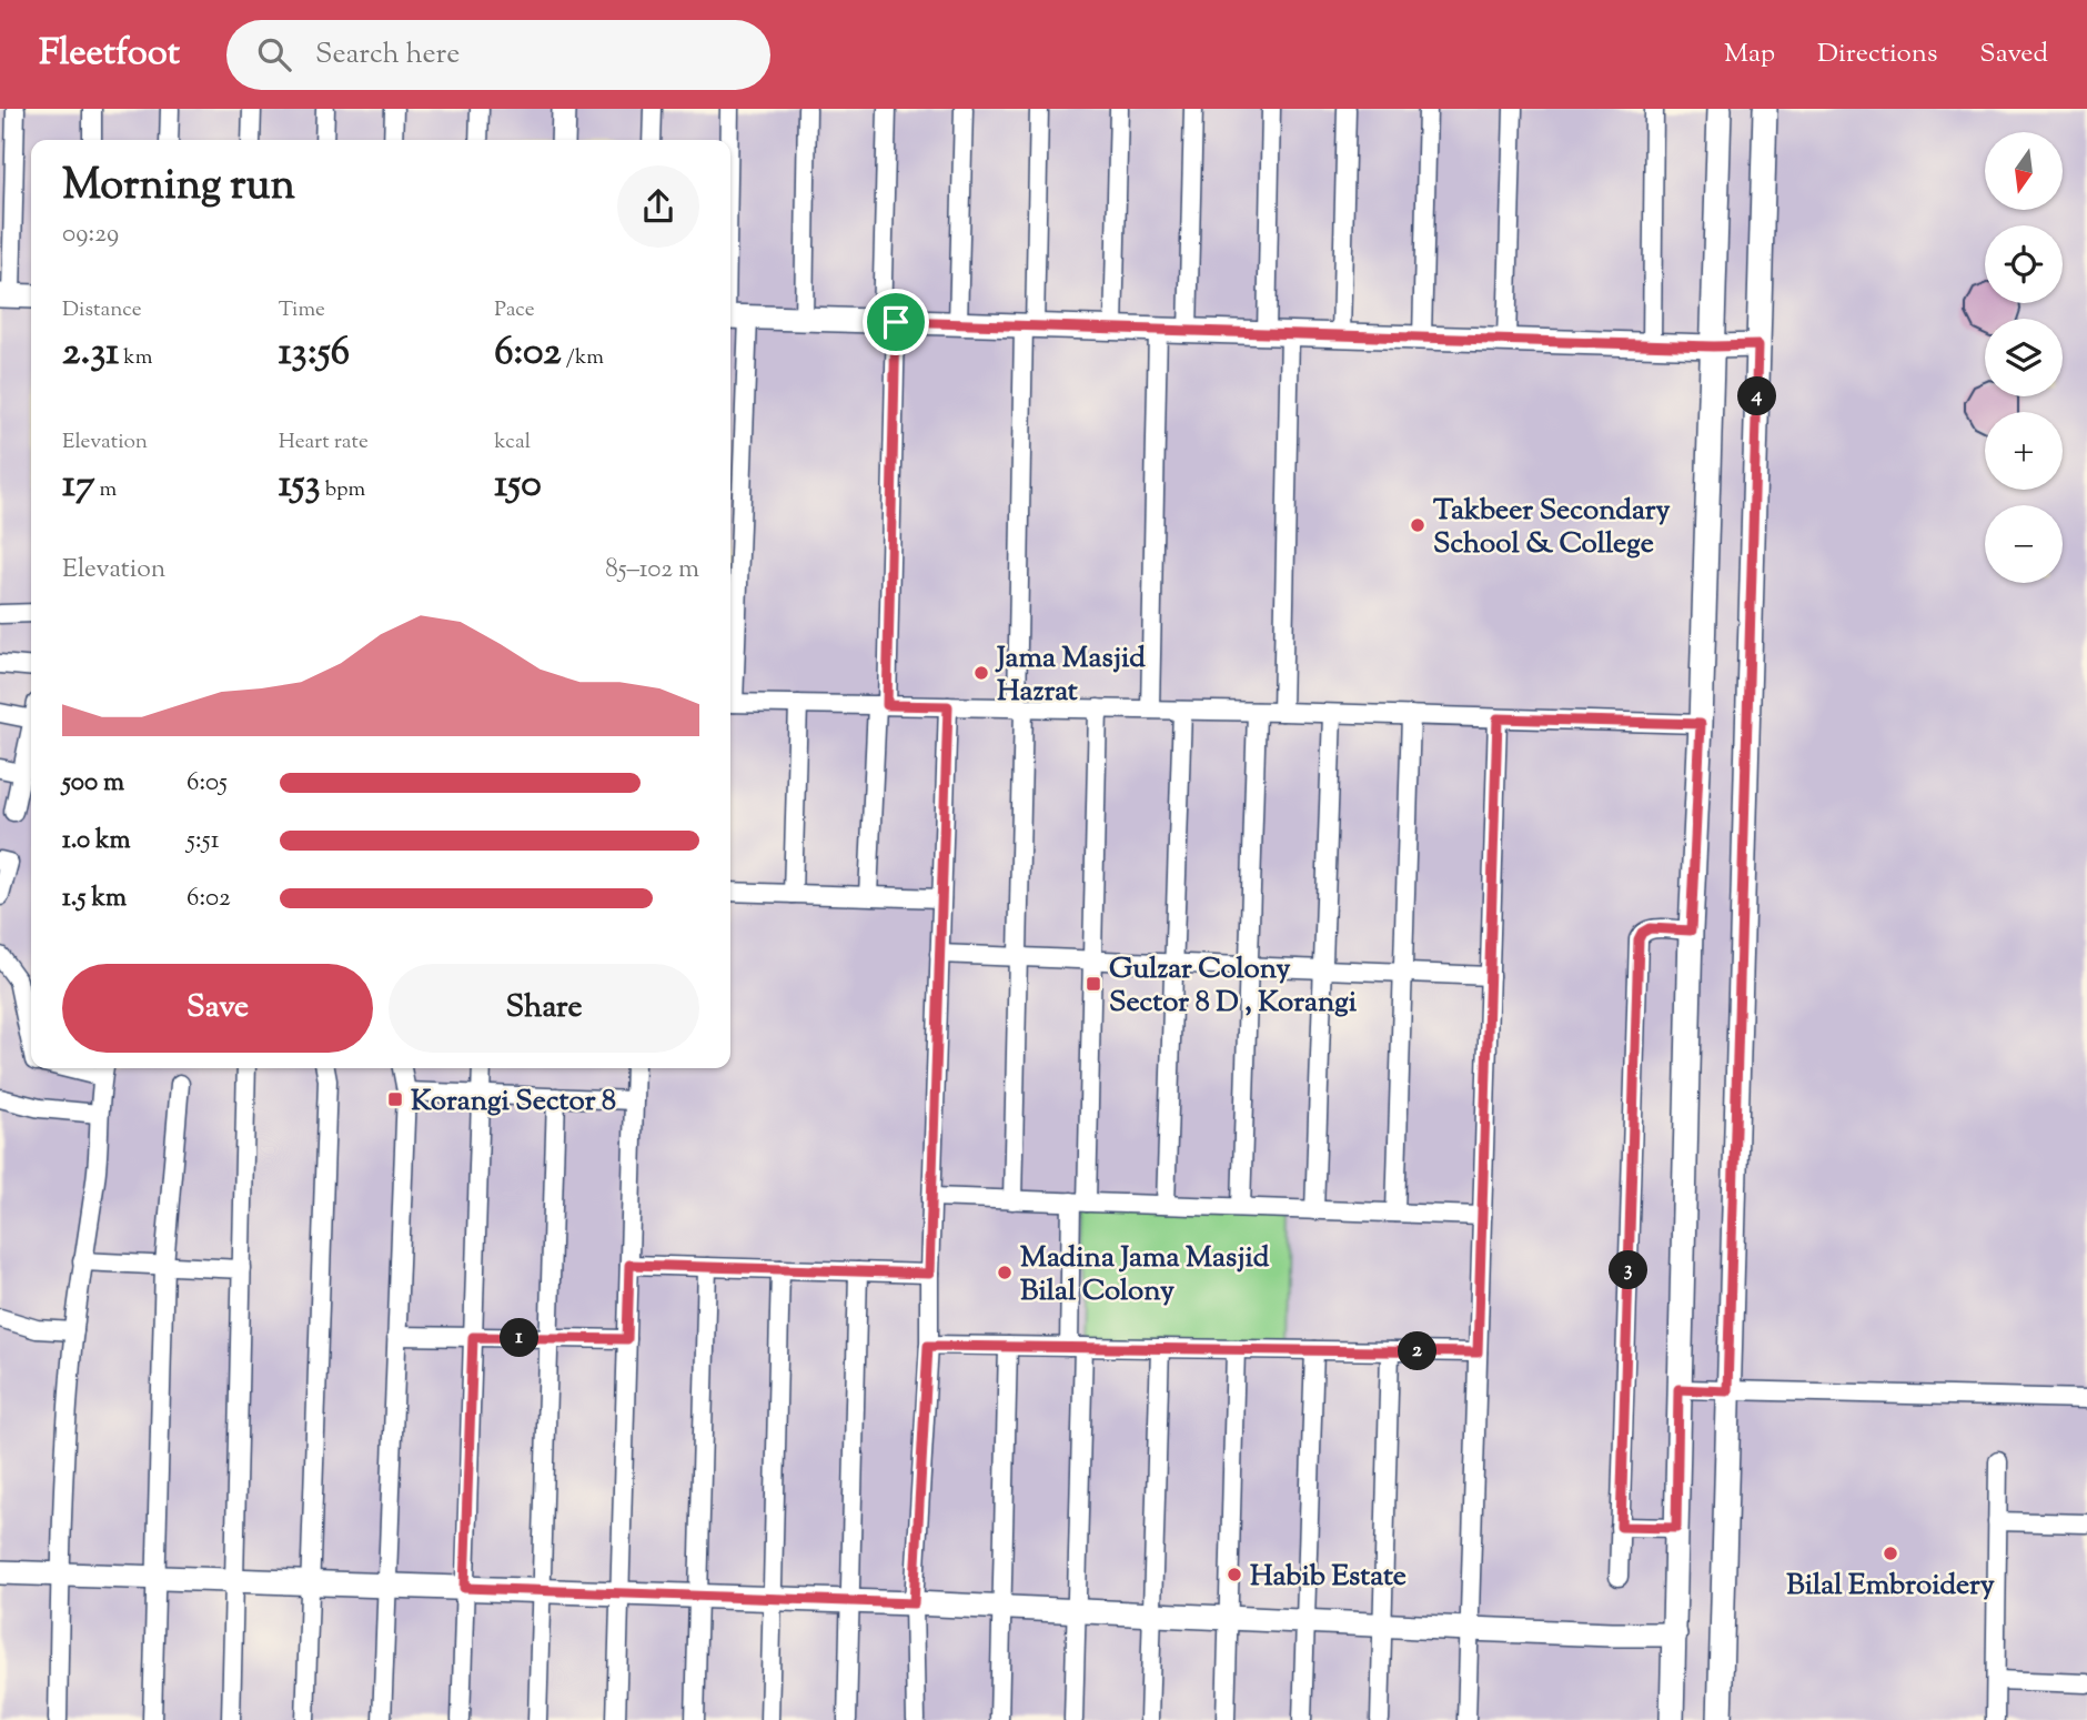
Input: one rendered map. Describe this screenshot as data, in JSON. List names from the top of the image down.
{
  "places": {
    "other": [
      "Takbeer Secondary School & College",
      "Jama Masjid Hazrat",
      "Madina Jama Masjid Bilal Colony",
      "Bilal Embroidery",
      "Habib Estate"
    ],
    "transit": ["Gulzar Colony Sector 8 D , Korangi", "Korangi Sector 8"]
  },
  "north": "bottom",
  "page": {
    "header": "Fleetfoot",
    "search": "Search here",
    "nav": ["Map", "Directions", "Saved"],
    "map_buttons": ["+", "−"],
    "heading": ["Morning run", "09:29"],
    "stats": [
      ["Distance", "2.31 km"],
      ["Time", "13:56"],
      ["Pace", "6:02 /km"],
      ["Elevation", "17 m"],
      ["Heart rate", "153 bpm"],
      ["kcal", "150"]
    ],
    "pins": [
      "4",
      "3",
      "1",
      "2"
    ],
    "chart": ["Elevation", "85–102 m"],
    "list": [
      {
        "name": "500 m",
        "note": "6:05"
      },
      {
        "name": "1.0 km",
        "note": "5:51"
      },
      {
        "name": "1.5 km",
        "note": "6:02"
      }
    ],
    "buttons": ["Save", "Share"]
  }
}
